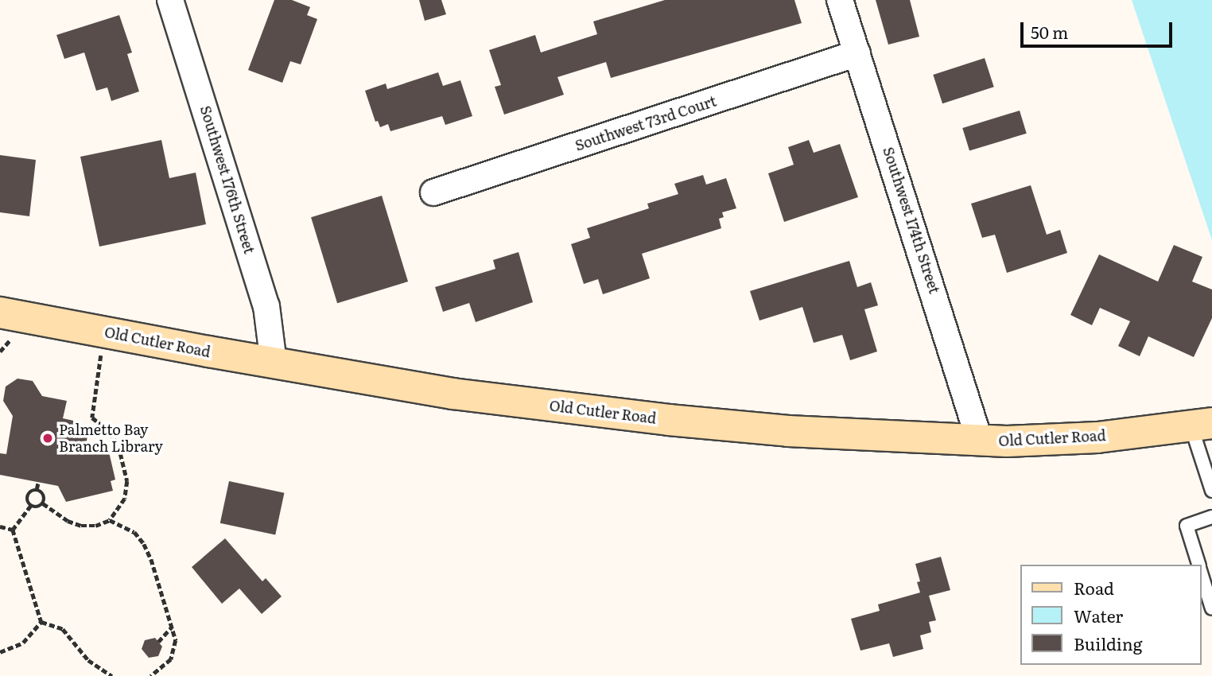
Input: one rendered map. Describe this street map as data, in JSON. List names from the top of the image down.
{
  "streets": {
    "main road": ["Old Cutler Road"],
    "street": ["Southwest 73rd Court", "Southwest 176th Street", "Southwest 174th Street"]
  },
  "crossings": [
    ["Southwest 73rd Court", "Southwest 174th Street"],
    ["Southwest 176th Street", "Old Cutler Road"],
    ["Southwest 174th Street", "Old Cutler Road"]
  ],
  "places": ["Palmetto Bay Branch Library"],
  "legend": ["Road", "Water", "Building"],
  "scale_bar": "50 m"
}
